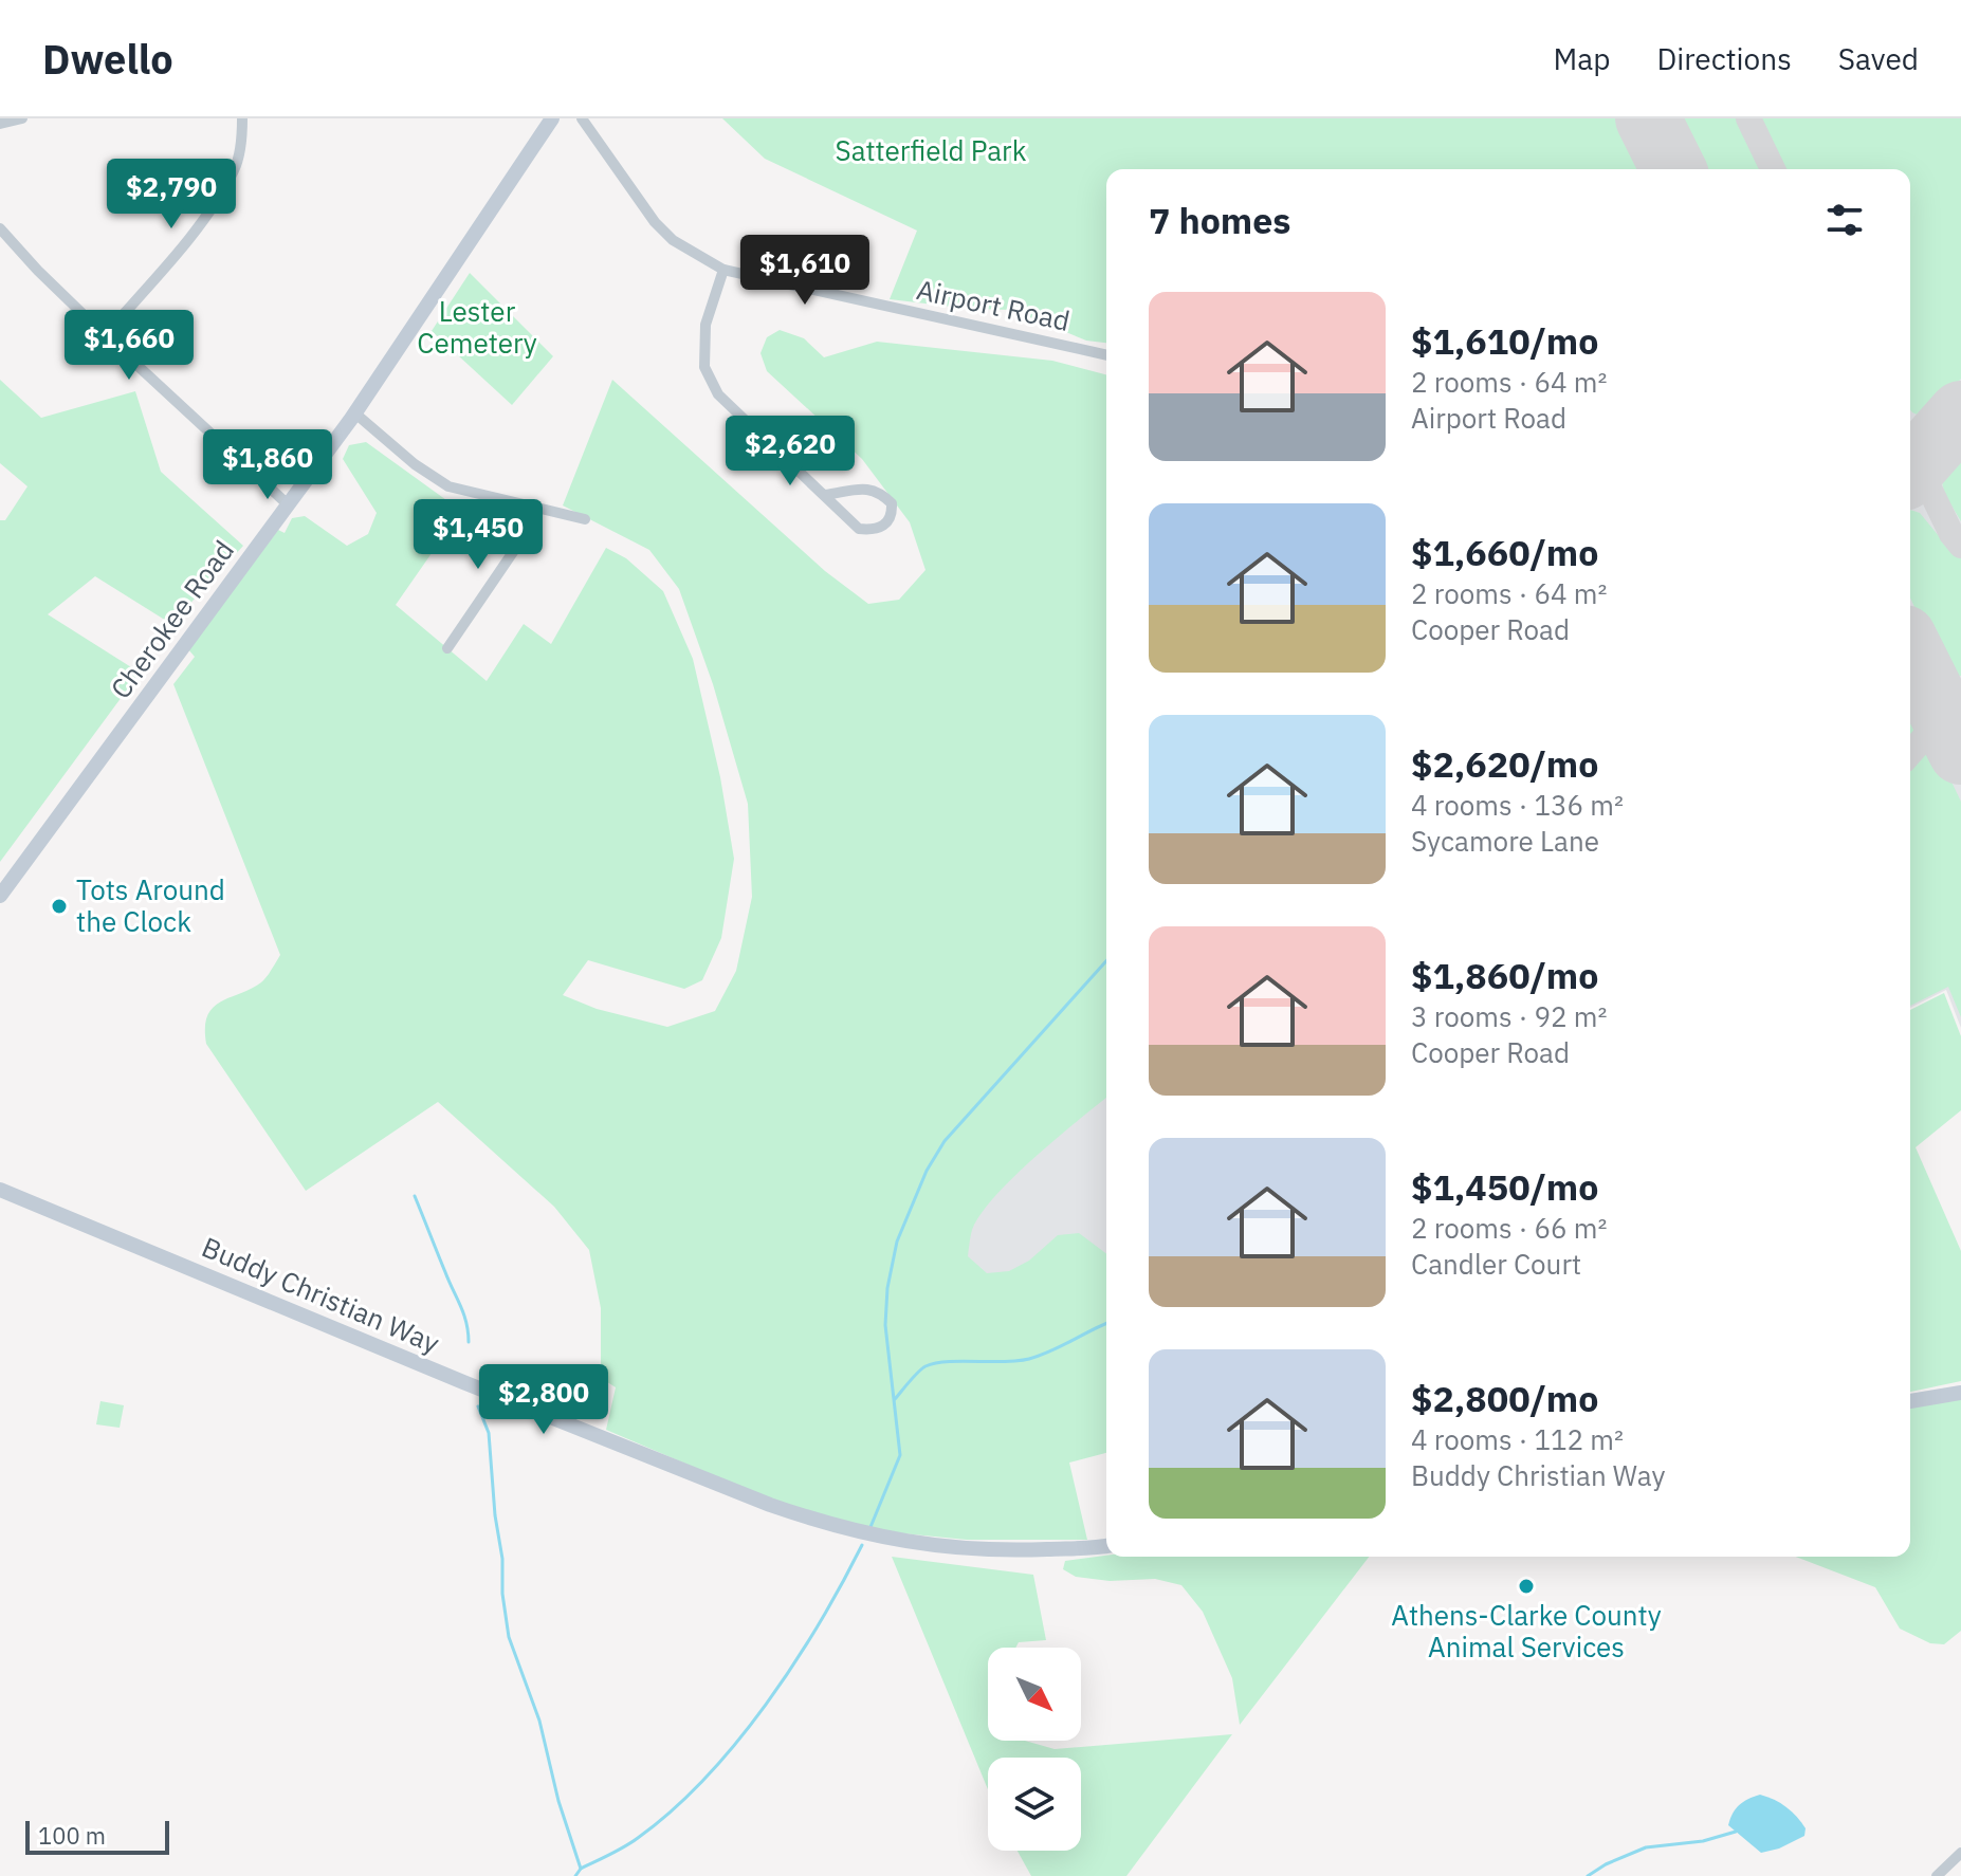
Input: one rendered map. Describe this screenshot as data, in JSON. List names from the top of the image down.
{
  "streets": {
    "street": ["Airport Road", "Cherokee Road", "Buddy Christian Way"]
  },
  "parks": ["Satterfield Park", "Lester Cemetery"],
  "places": ["Tots Around the Clock", "Athens-Clarke County Animal Services"],
  "scale_bar": "100 m",
  "north": "bottom right",
  "page": {
    "header": "Dwello",
    "nav": ["Map", "Directions", "Saved"],
    "price": [
      "$2,790",
      "$1,610",
      "$1,660",
      "$2,620",
      "$1,860",
      "$1,450",
      "$2,800"
    ],
    "heading": "7 homes",
    "list": [
      {
        "name": "$1,610/mo",
        "note": "2 rooms · 64 m² · Airport Road"
      },
      {
        "name": "$1,660/mo",
        "note": "2 rooms · 64 m² · Cooper Road"
      },
      {
        "name": "$2,620/mo",
        "note": "4 rooms · 136 m² · Sycamore Lane"
      },
      {
        "name": "$1,860/mo",
        "note": "3 rooms · 92 m² · Cooper Road"
      },
      {
        "name": "$1,450/mo",
        "note": "2 rooms · 66 m² · Candler Court"
      },
      {
        "name": "$2,800/mo",
        "note": "4 rooms · 112 m² · Buddy Christian Way"
      }
    ],
    "scale": "100 m"
  }
}
